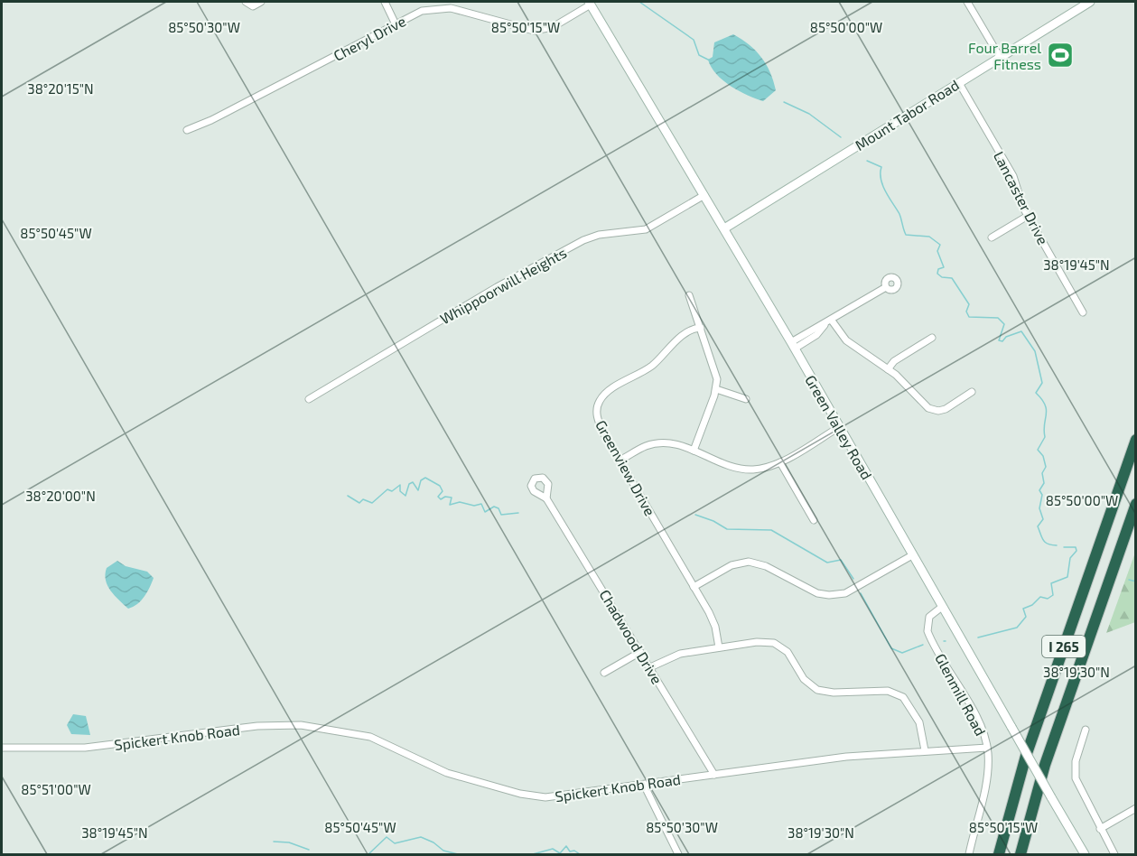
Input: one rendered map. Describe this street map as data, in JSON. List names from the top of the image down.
{
  "streets": {
    "highway": ["I 265"],
    "street": [
      "Cheryl Drive",
      "Mount Tabor Road",
      "Lancaster Drive",
      "Whippoorwill Heights",
      "Green Valley Road",
      "Greenview Drive",
      "Chadwood Drive",
      "Glenmill Road",
      "Spickert Knob Road"
    ]
  },
  "crossings": [
    ["Cheryl Drive", "Green Valley Road"],
    ["Mount Tabor Road", "Lancaster Drive"],
    ["Mount Tabor Road", "Green Valley Road"],
    ["Whippoorwill Heights", "Green Valley Road"],
    ["Green Valley Road", "Glenmill Road"],
    ["Chadwood Drive", "Spickert Knob Road"],
    ["Glenmill Road", "Spickert Knob Road"]
  ],
  "places": {
    "sports": ["Four Barrel Fitness"]
  },
  "coordinates": [
    "85°50'30\"W",
    "85°50'00\"W",
    "85°50'15\"W",
    "38°20'15\"N",
    "85°50'45\"W",
    "38°19'45\"N",
    "38°20'00\"N",
    "38°19'30\"N",
    "85°51'00\"W"
  ]
}
